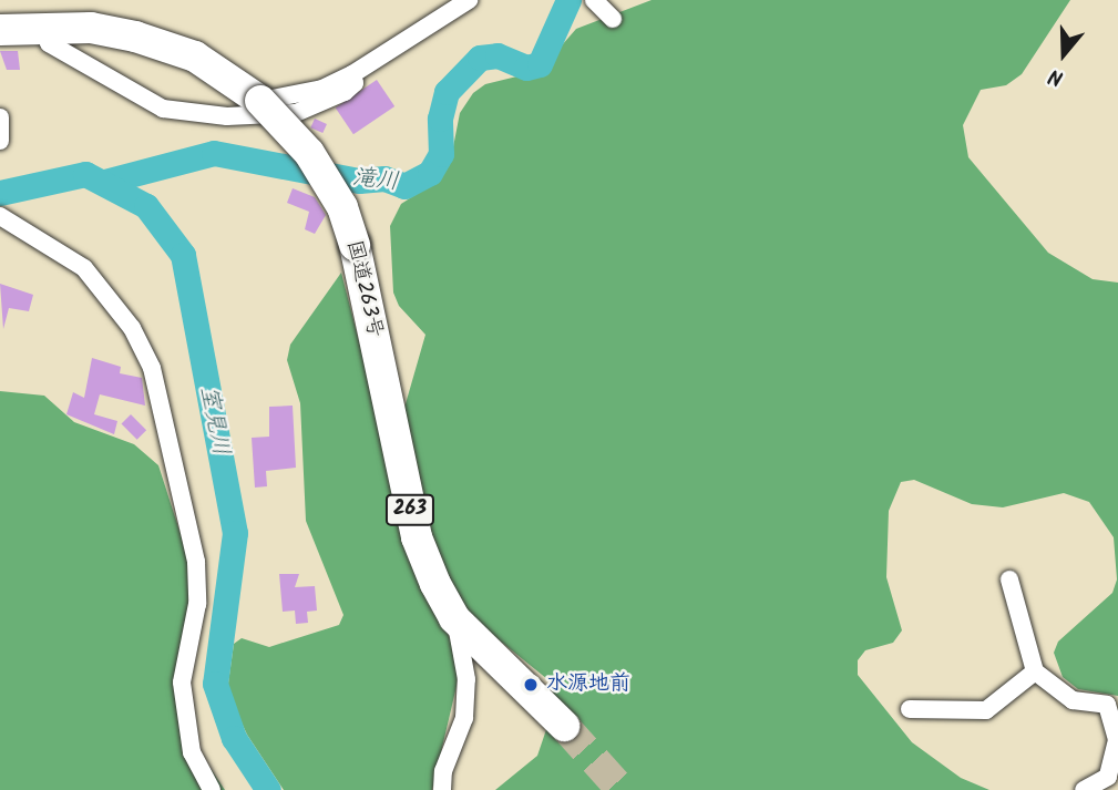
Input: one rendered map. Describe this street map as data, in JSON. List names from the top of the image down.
{
  "streets": {
    "highway": ["国道263号", "263"]
  },
  "water": ["滝川", "室見川"],
  "places": ["水源地前"],
  "north": "bottom"
}
